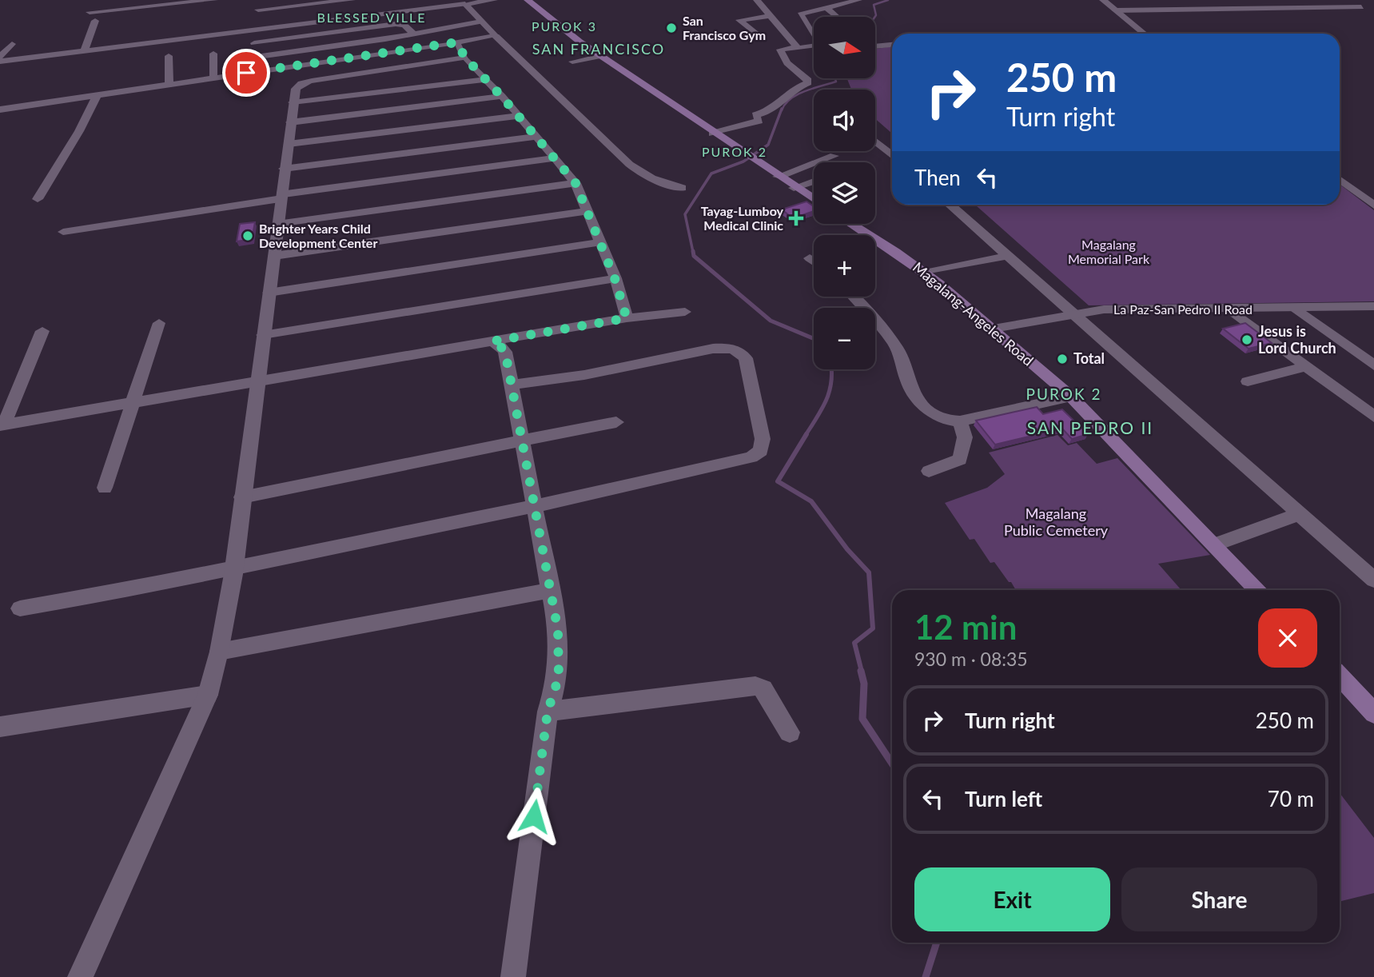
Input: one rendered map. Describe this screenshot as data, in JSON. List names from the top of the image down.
{
  "streets": {
    "main road": ["Magalang-Angeles Road"],
    "street": ["La Paz-San Pedro II Road"]
  },
  "crossings": [
    ["La Paz-San Pedro II Road", "Magalang-Angeles Road"]
  ],
  "districts": [
    "BLESSED VILLE",
    "PUROK 3",
    "SAN FRANCISCO",
    "PUROK 2",
    "PUROK 2",
    "SAN PEDRO II"
  ],
  "parks": ["Magalang Memorial Park", "Magalang Public Cemetery"],
  "places": {
    "other": [
      "San Francisco Gym",
      "Brighter Years Child Development Center",
      "Jesus is Lord Church",
      "Total"
    ],
    "health": ["Tayag-Lumboy Medical Clinic"]
  },
  "north": "right",
  "page": {
    "map_buttons": ["+", "−"],
    "turn": ["250 m", "Turn right"],
    "then": "Then",
    "heading": ["12 min", "930 m · 08:35"],
    "list": [
      {
        "name": "Turn right",
        "value": "250 m"
      },
      {
        "name": "Turn left",
        "value": "70 m"
      }
    ],
    "buttons": ["Exit", "Share"]
  }
}
